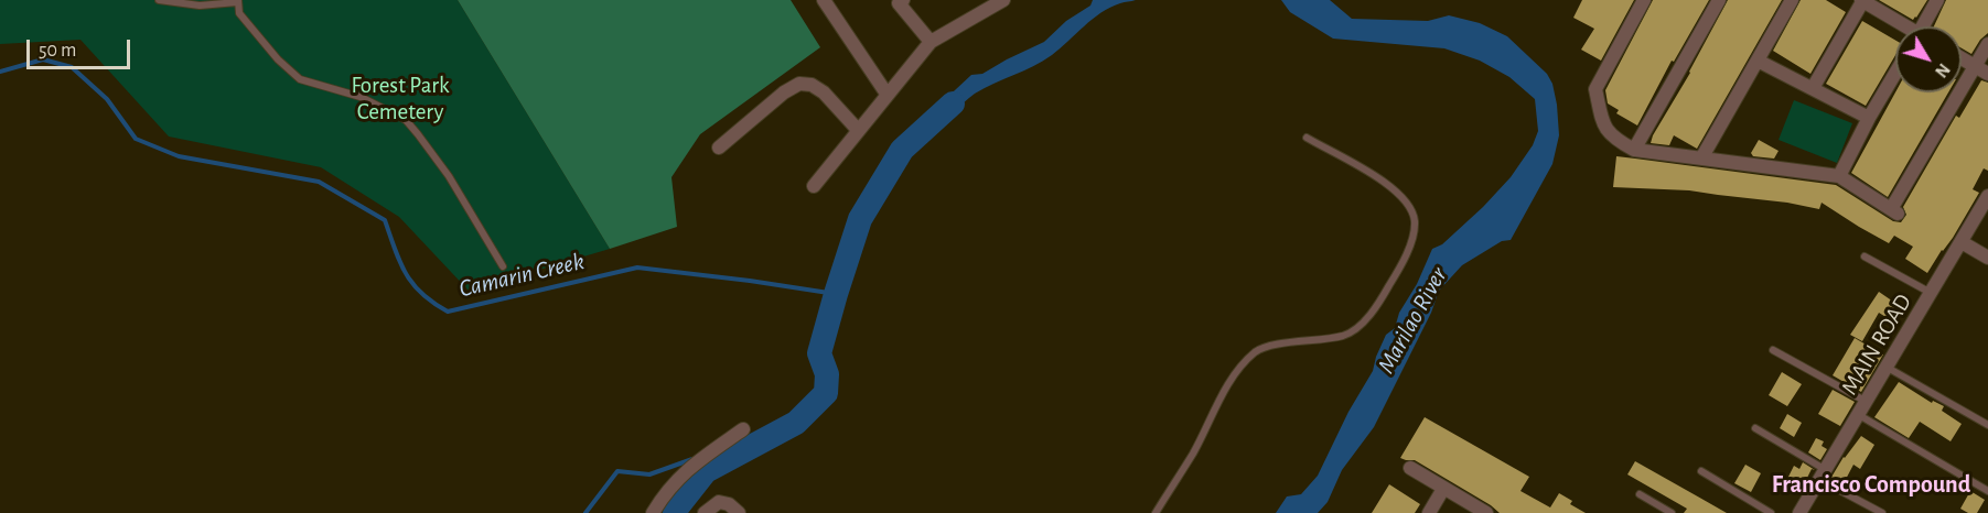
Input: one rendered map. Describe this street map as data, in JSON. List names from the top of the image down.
{
  "streets": {
    "street": ["MAIN ROAD"]
  },
  "districts": ["Francisco Compound"],
  "water": ["Camarin Creek", "Marilao River"],
  "parks": ["Forest Park Cemetery"],
  "scale_bar": "50 m",
  "north": "bottom right"
}
